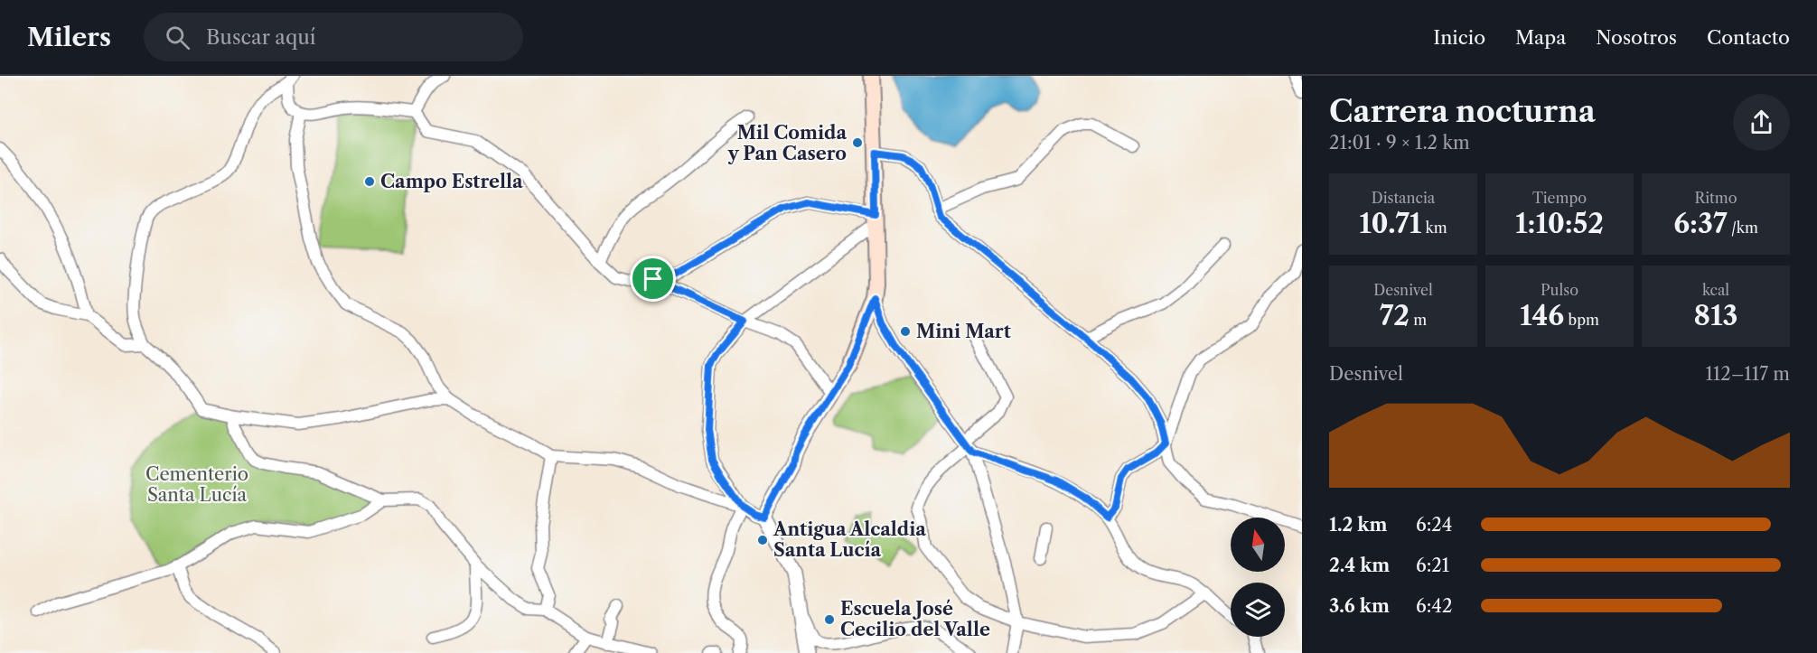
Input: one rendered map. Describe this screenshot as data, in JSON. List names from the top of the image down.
{
  "parks": ["Cementerio Santa Lucía"],
  "places": [
    "Mil Comida y Pan Casero",
    "Campo Estrella",
    "Mini Mart",
    "Antigua Alcaldia Santa Lucía",
    "Escuela José Cecilio del Valle"
  ],
  "north": "top",
  "page": {
    "header": "Milers",
    "search": "Buscar aquí",
    "nav": [
      "Inicio",
      "Mapa",
      "Nosotros",
      "Contacto"
    ],
    "heading": ["Carrera nocturna", "21:01 · 9 × 1.2 km"],
    "stats": [
      ["Distancia", "10.71 km"],
      ["Tiempo", "1:10:52"],
      ["Ritmo", "6:37 /km"],
      ["Desnivel", "72 m"],
      ["Pulso", "146 bpm"],
      ["kcal", "813"]
    ],
    "chart": ["Desnivel", "112–117 m"],
    "list": [
      {
        "name": "1.2 km",
        "note": "6:24"
      },
      {
        "name": "2.4 km",
        "note": "6:21"
      },
      {
        "name": "3.6 km",
        "note": "6:42"
      }
    ]
  }
}
